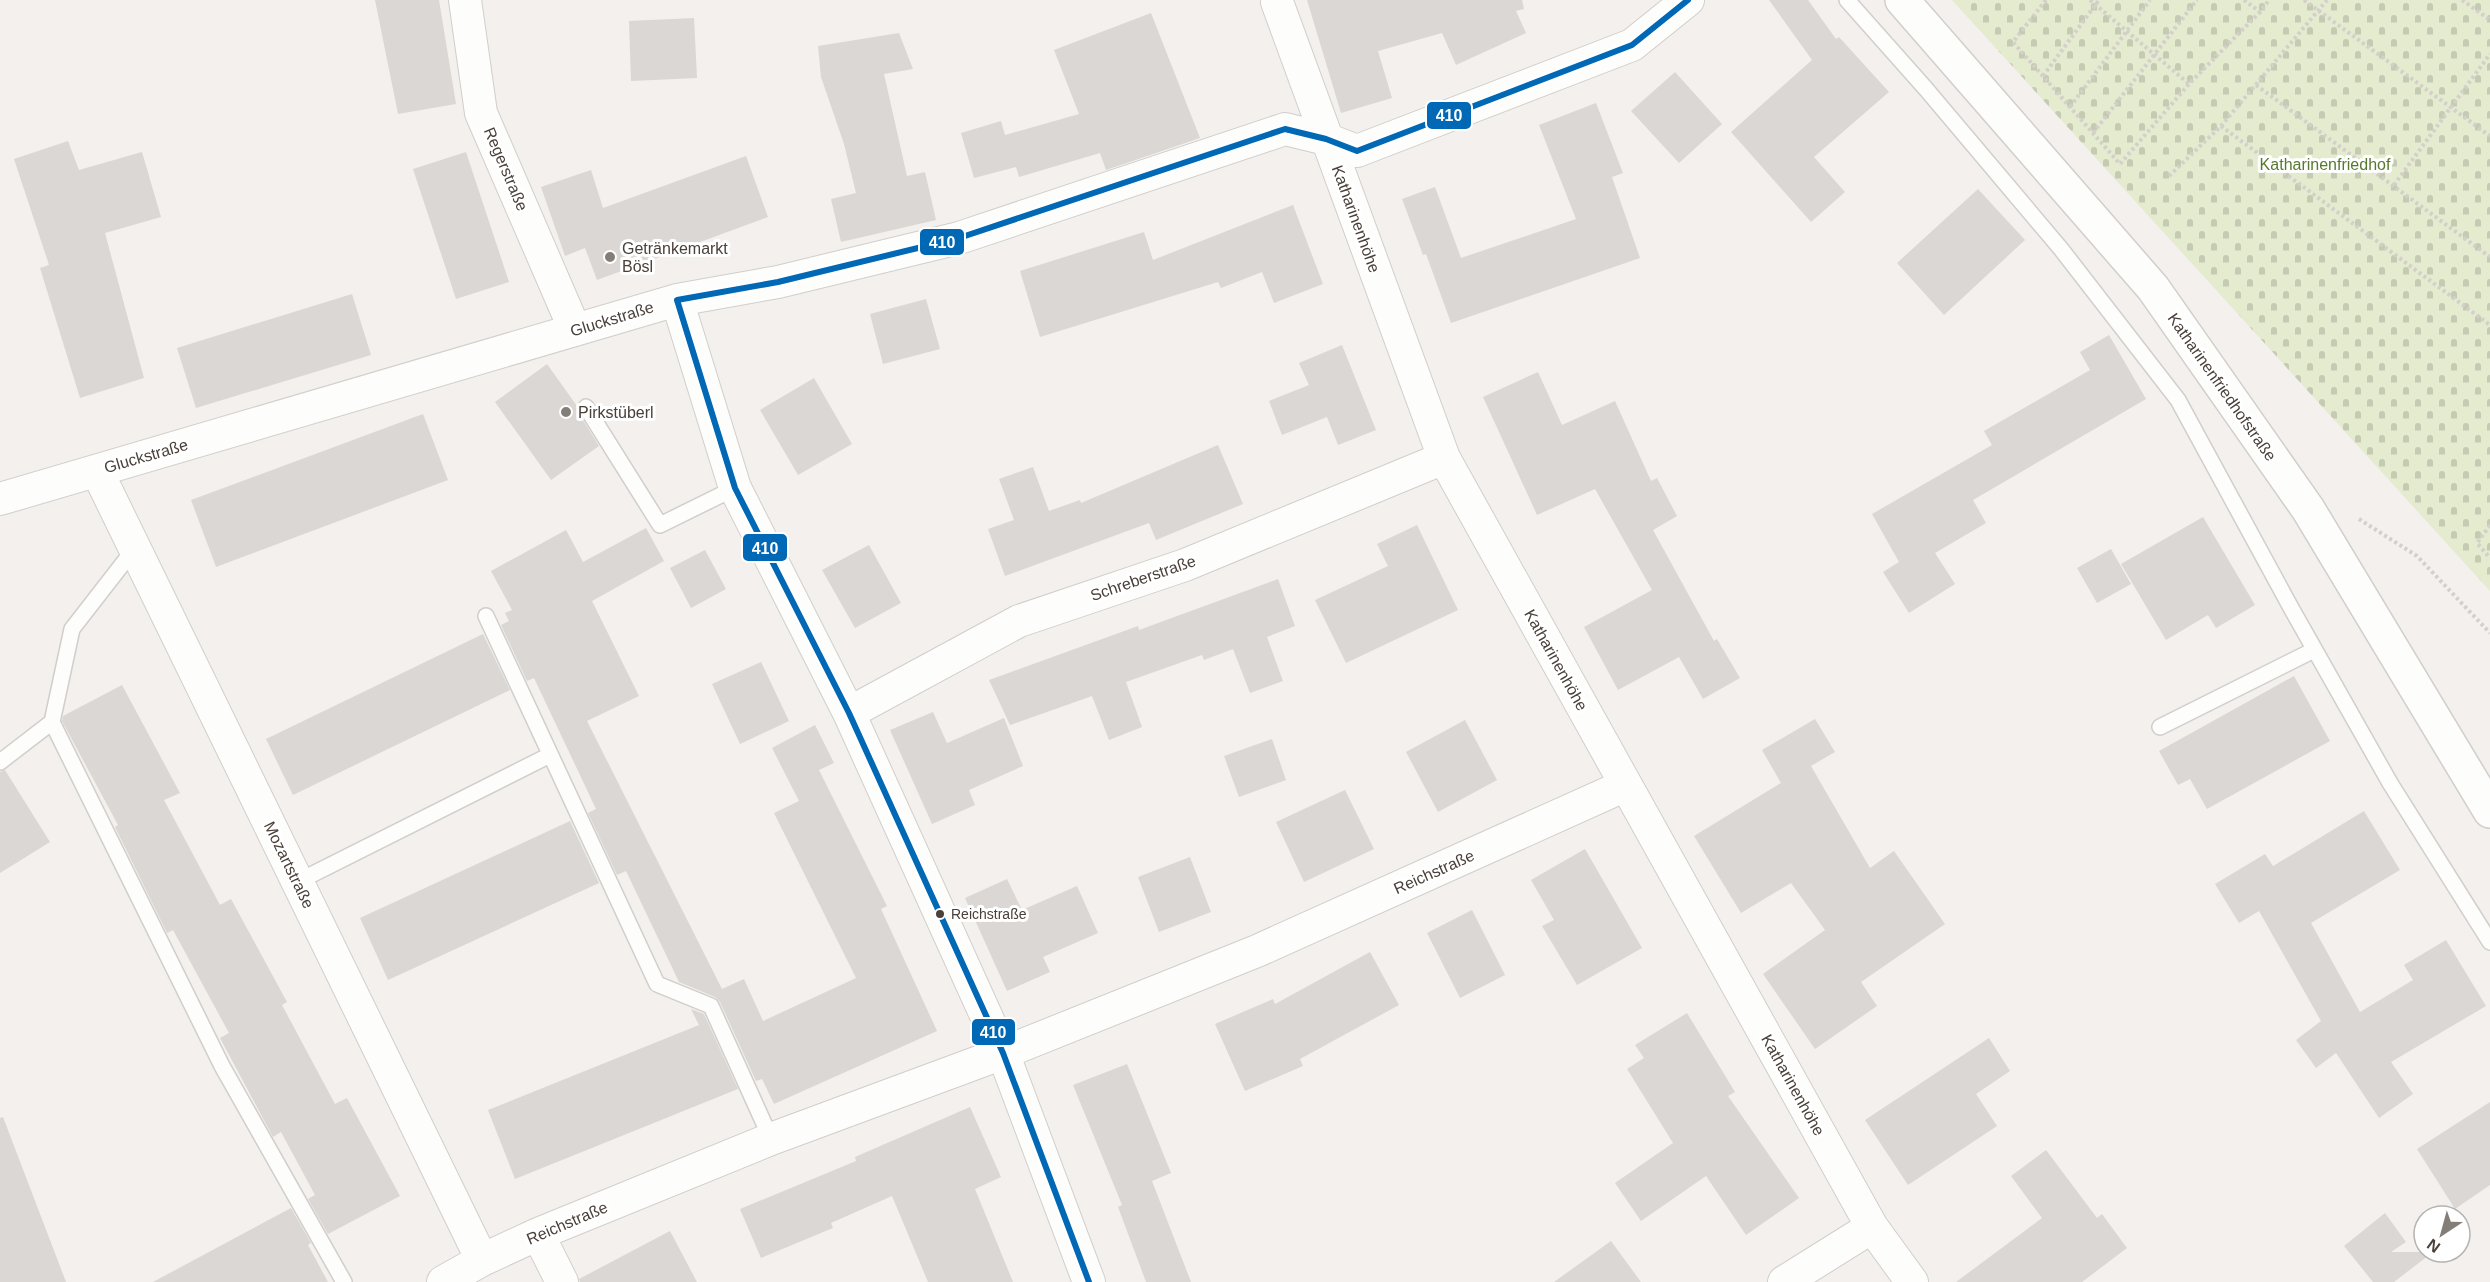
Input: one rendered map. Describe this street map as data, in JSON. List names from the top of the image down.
{
  "streets": {
    "street": [
      "Regerstraße",
      "Katharinenhöhe",
      "Gluckstraße",
      "Katharinenfriedhofstraße",
      "Schreberstraße",
      "Mozartstraße",
      "Reichstraße"
    ]
  },
  "crossings": [
    ["Regerstraße", "Gluckstraße"],
    ["Katharinenhöhe", "Gluckstraße"],
    ["Katharinenhöhe", "Schreberstraße"],
    ["Katharinenhöhe", "Reichstraße"],
    ["Gluckstraße", "Mozartstraße"],
    ["Mozartstraße", "Reichstraße"]
  ],
  "parks": ["Katharinenfriedhof"],
  "places": ["Getränkemarkt Bösl", "Pirkstüberl", "Reichstraße"],
  "lines": ["transit line 410"],
  "north": "bottom left"
}
